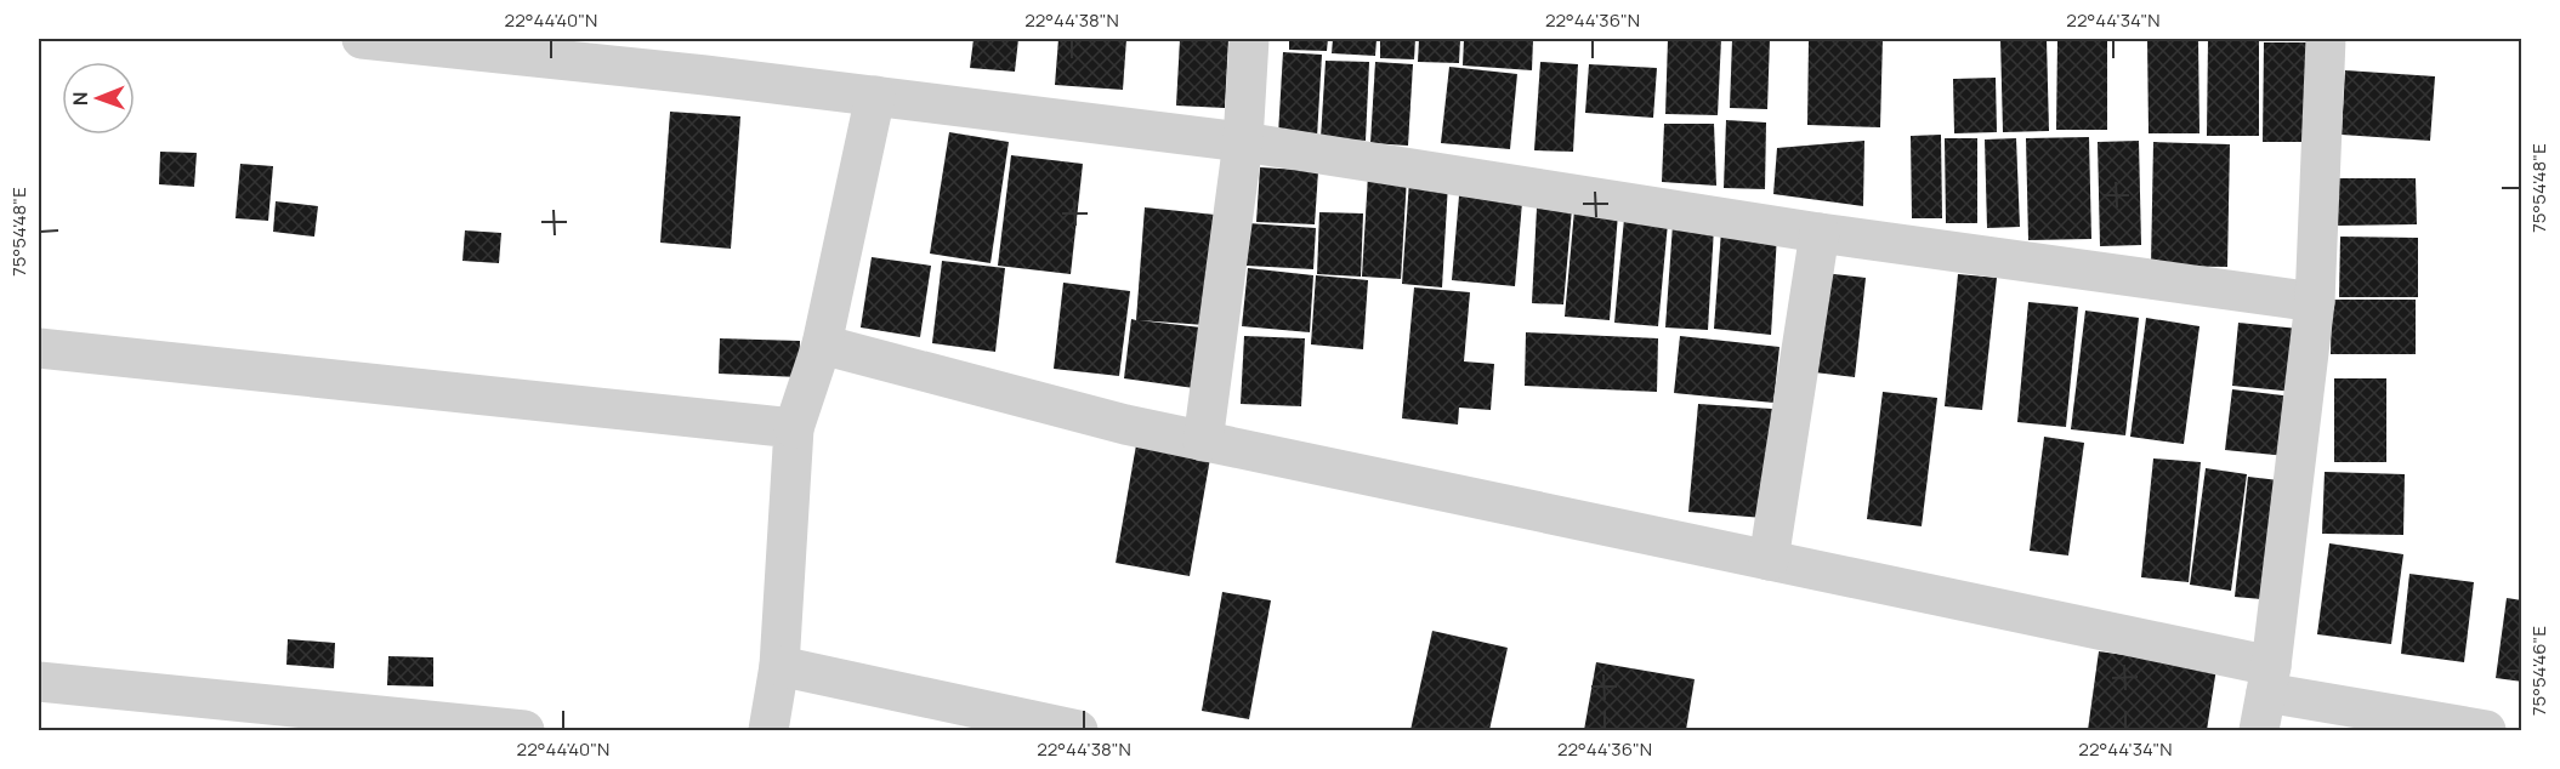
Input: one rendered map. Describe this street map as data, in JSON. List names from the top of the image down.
{
  "north": "left",
  "coordinates": [
    "22°44'40\"N",
    "22°44'38\"N",
    "22°44'36\"N",
    "22°44'34\"N",
    "75°54'48\"E",
    "75°54'46\"E"
  ]
}
